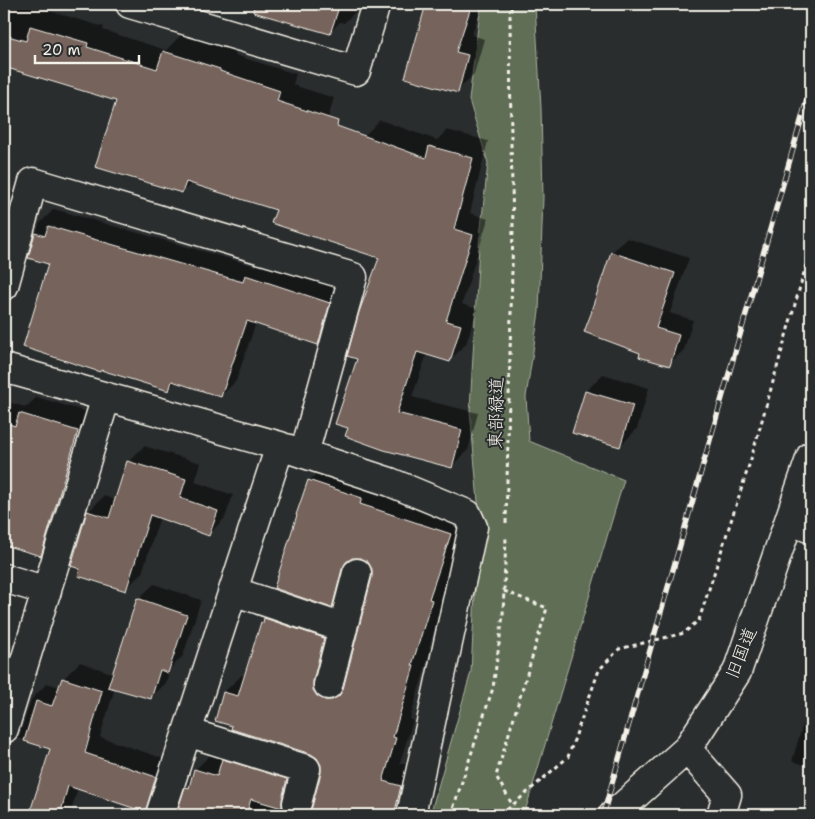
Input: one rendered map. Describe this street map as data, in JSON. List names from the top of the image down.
{
  "streets": {
    "street": ["旧国道"],
    "path": ["東部緑道"]
  },
  "scale_bar": "20 m"
}
